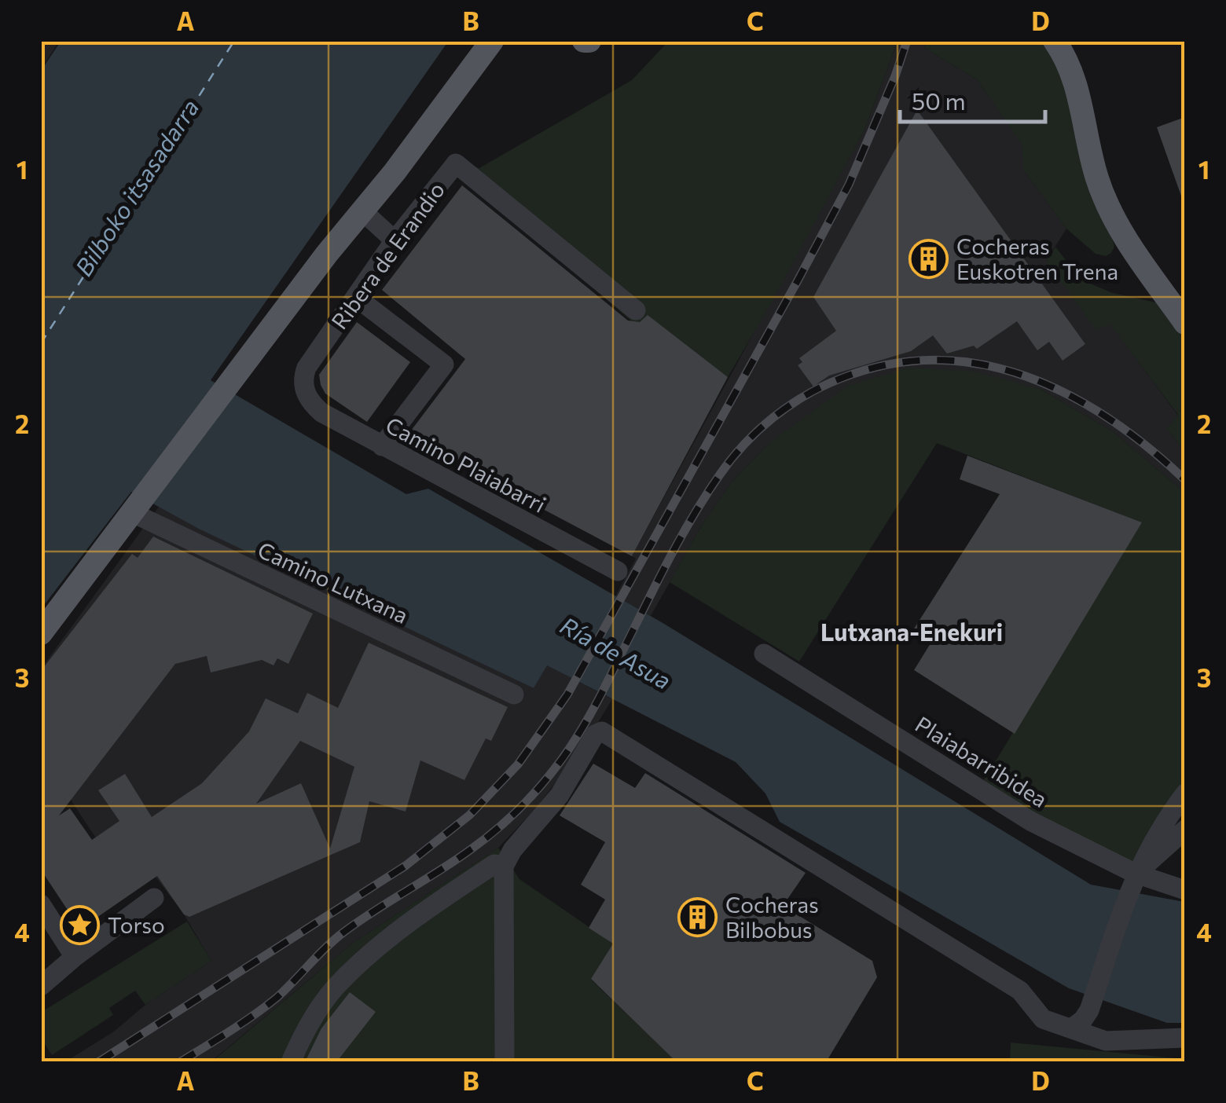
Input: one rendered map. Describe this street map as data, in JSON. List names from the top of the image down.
{
  "streets": {
    "main road": ["Ribera de Erandio"],
    "street": ["Camino Plaiabarri", "Camino Lutxana", "Plaiabarribidea"]
  },
  "crossings": [
    ["Ribera de Erandio", "Camino Plaiabarri"],
    ["Ribera de Erandio", "Camino Lutxana"]
  ],
  "districts": ["Lutxana-Enekuri"],
  "water": ["Bilboko itsasadarra", "Ría de Asua"],
  "places": {
    "building": ["Cocheras Euskotren Trena", "Cocheras Bilbobus"],
    "place": ["Torso"]
  },
  "scale_bar": "50 m",
  "grid": {
    "columns": [
      "A",
      "B",
      "C",
      "D"
    ],
    "rows": [
      "1",
      "2",
      "3",
      "4"
    ]
  }
}
